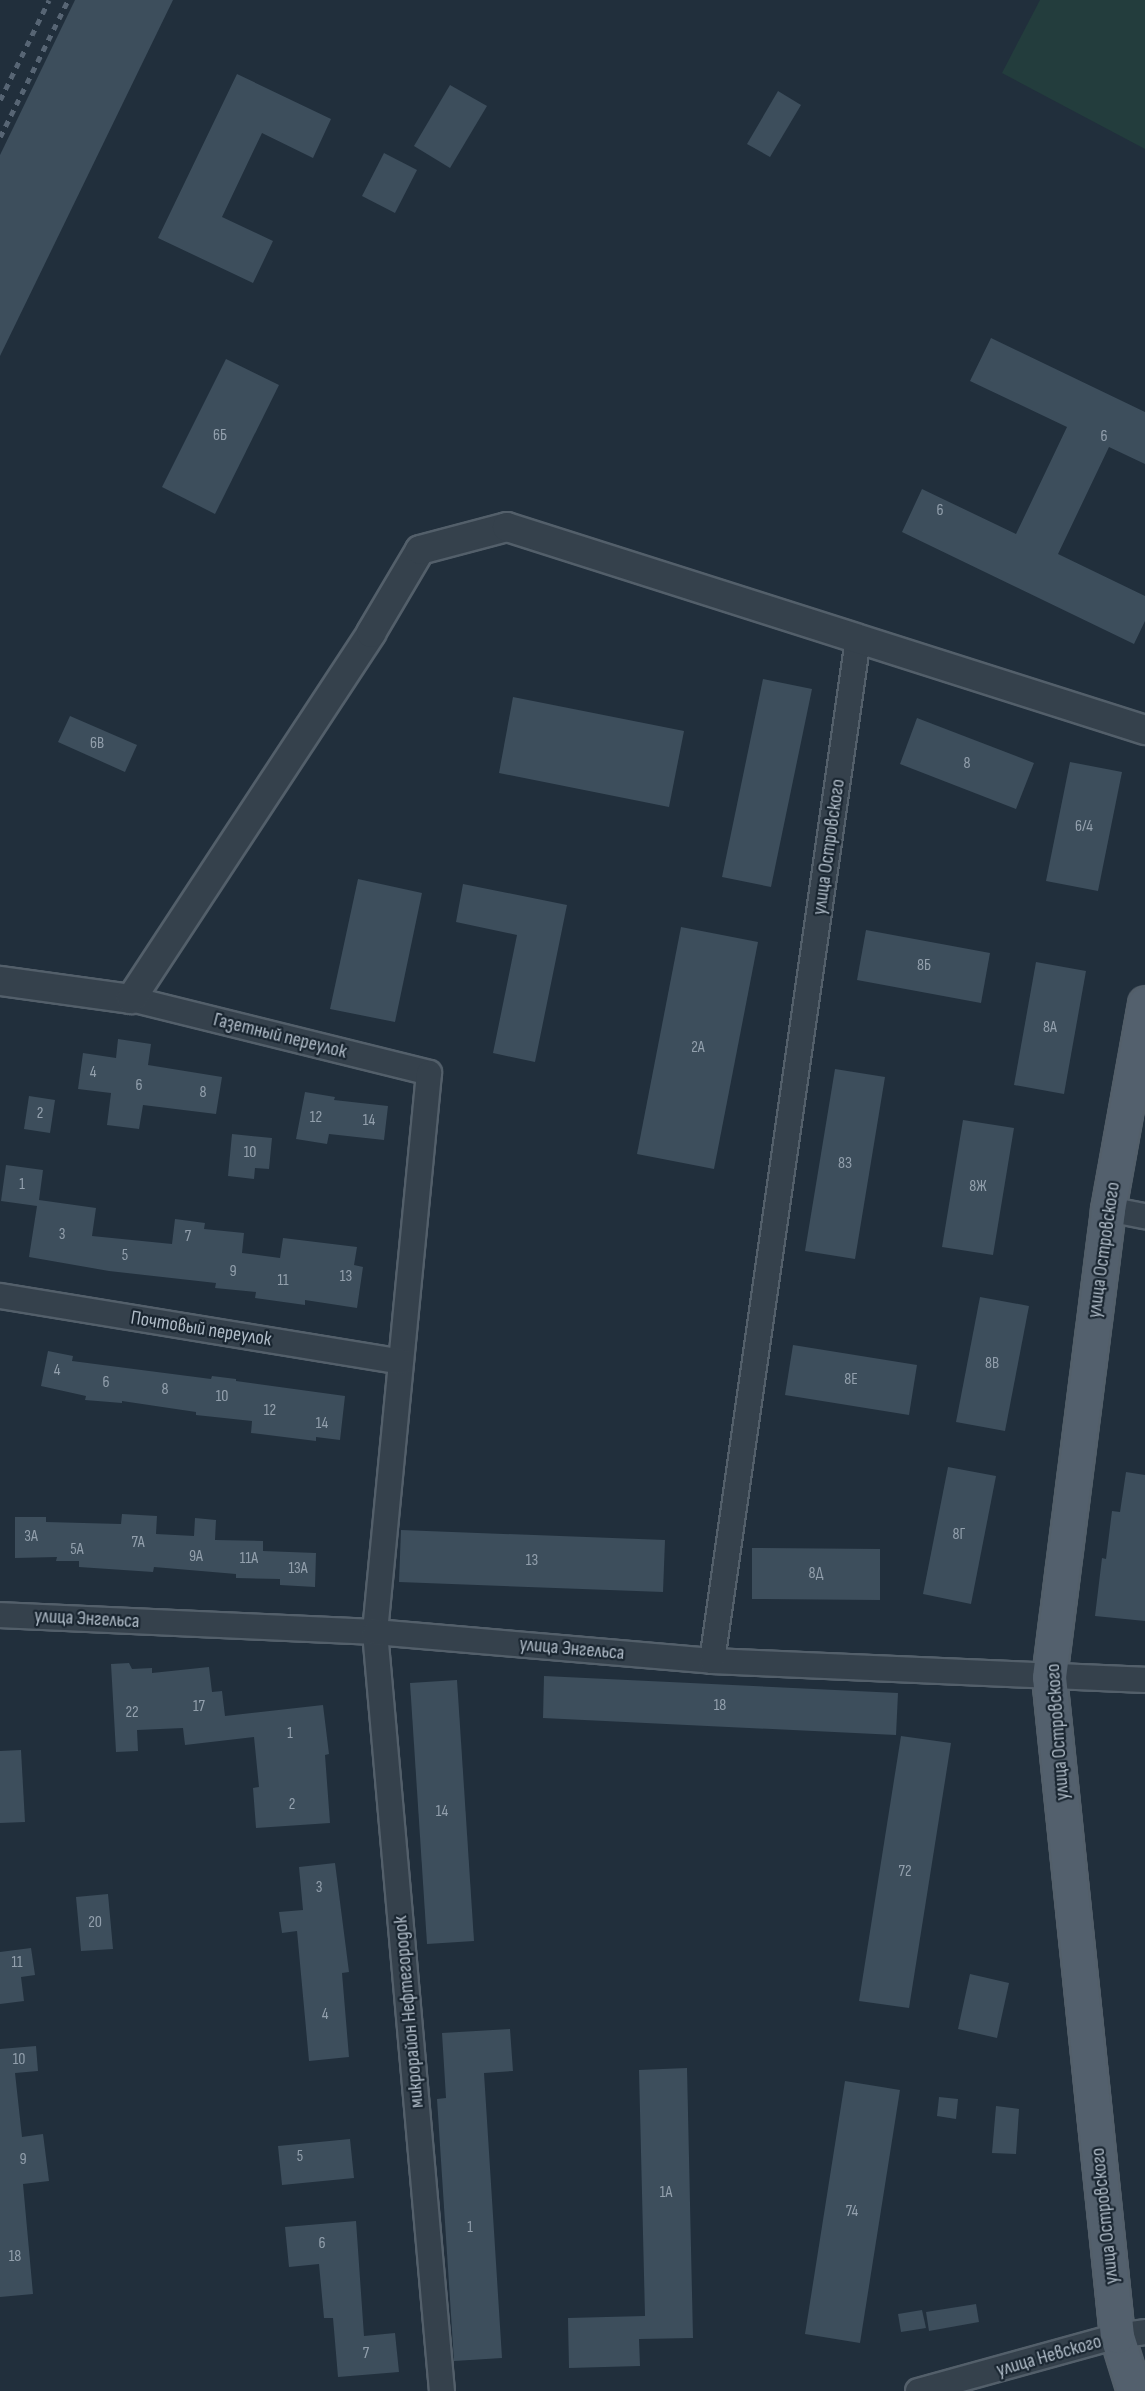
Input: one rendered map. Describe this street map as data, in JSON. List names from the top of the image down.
{
  "streets": {
    "main road": ["улица Островского"],
    "street": [
      "Газетный переулок",
      "Почтовый переулок",
      "улица Энгельса",
      "микрорайон Нефтегородок",
      "улица Невского"
    ]
  },
  "crossings": [
    ["улица Островского", "улица Энгельса"],
    ["улица Островского", "улица Невского"],
    ["Газетный переулок", "микрорайон Нефтегородок"],
    ["Почтовый переулок", "микрорайон Нефтегородок"],
    ["улица Энгельса", "микрорайон Нефтегородок"]
  ],
  "house_numbers": [
    "6Б",
    "6",
    "6",
    "6В",
    "8",
    "6/4",
    "8Б",
    "8А",
    "2А",
    "4",
    "6",
    "8",
    "2",
    "12",
    "14",
    "10",
    "8З",
    "1",
    "8Ж",
    "3",
    "7",
    "5",
    "9",
    "13",
    "11",
    "8В",
    "4",
    "8Е",
    "6",
    "8",
    "10",
    "12",
    "14",
    "8Г",
    "3А",
    "7А",
    "5А",
    "9А",
    "11А",
    "13",
    "13А",
    "8Д",
    "18",
    "17",
    "22",
    "1",
    "2",
    "14",
    "72",
    "3",
    "20",
    "11",
    "4",
    "10",
    "5",
    "9",
    "1А",
    "74",
    "1",
    "6",
    "18",
    "7"
  ]
}
